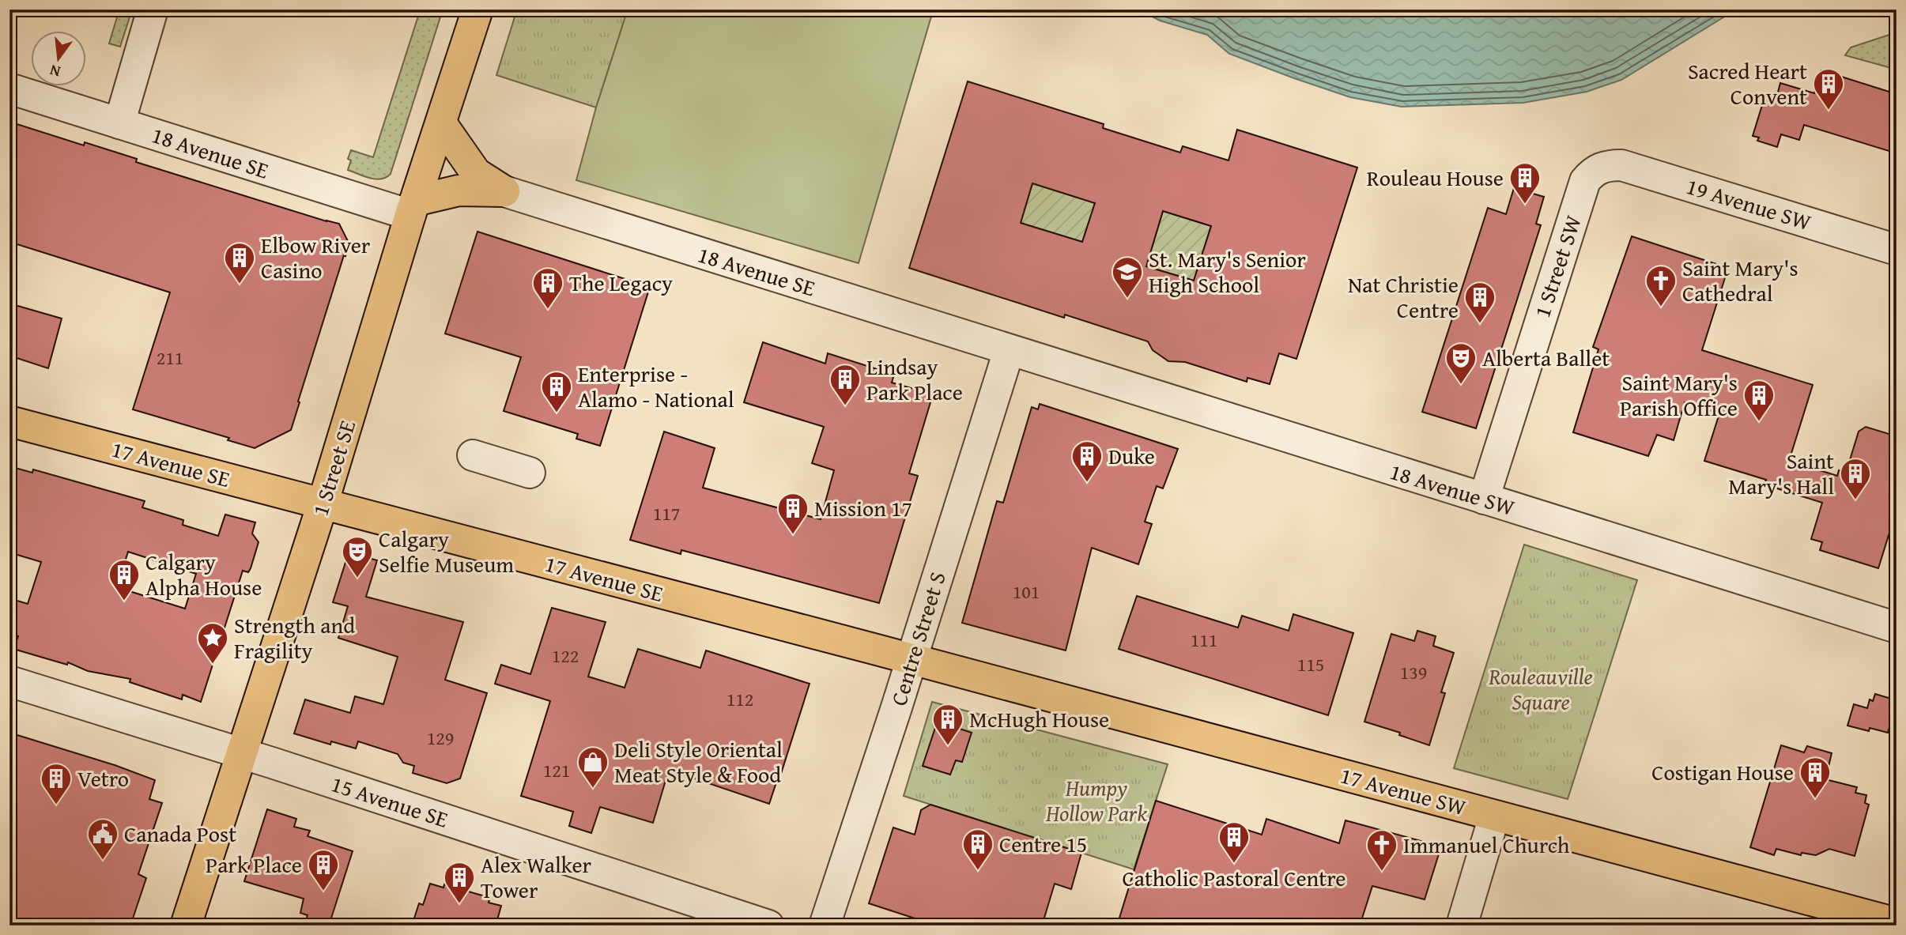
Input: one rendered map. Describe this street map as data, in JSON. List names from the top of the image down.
{
  "streets": {
    "main road": ["17 Avenue SE", "1 Street SE", "17 Avenue SW"],
    "street": [
      "18 Avenue SE",
      "19 Avenue SW",
      "1 Street SW",
      "18 Avenue SW",
      "Centre Street S",
      "15 Avenue SE"
    ]
  },
  "crossings": [
    ["18 Avenue SE", "1 Street SE"],
    ["18 Avenue SE", "18 Avenue SW"],
    ["18 Avenue SE", "Centre Street S"],
    ["19 Avenue SW", "1 Street SW"],
    ["1 Street SW", "18 Avenue SW"],
    ["17 Avenue SE", "1 Street SE"],
    ["17 Avenue SE", "Centre Street S"],
    ["17 Avenue SE", "17 Avenue SW"],
    ["1 Street SE", "15 Avenue SE"],
    ["18 Avenue SW", "Centre Street S"],
    ["Centre Street S", "17 Avenue SW"]
  ],
  "parks": ["Rouleauville Square", "Humpy Hollow Park"],
  "places": {
    "building": [
      "Sacred Heart Convent",
      "Rouleau House",
      "Elbow River Casino",
      "The Legacy",
      "Nat Christie Centre",
      "Lindsay Park Place",
      "Enterprise - Alamo - National",
      "Saint Mary's Parish Office",
      "Duke",
      "Saint Mary's Hall",
      "Mission 17",
      "Calgary Alpha House",
      "McHugh House",
      "Costigan House",
      "Vetro",
      "Catholic Pastoral Centre",
      "Centre 15",
      "Park Place",
      "Alex Walker Tower"
    ],
    "school or university": ["St. Mary's Senior High School"],
    "church": ["Saint Mary's Cathedral", "Immanuel Church"],
    "theatre": ["Alberta Ballet", "Calgary Selfie Museum"],
    "place": ["Strength and Fragility"],
    "shop": ["Deli Style Oriental Meat Style & Food"],
    "public building": ["Canada Post"]
  },
  "house_numbers": [
    "211",
    "117",
    "101",
    "111",
    "122",
    "115",
    "139",
    "112",
    "129",
    "121"
  ],
  "north": "bottom"
}
